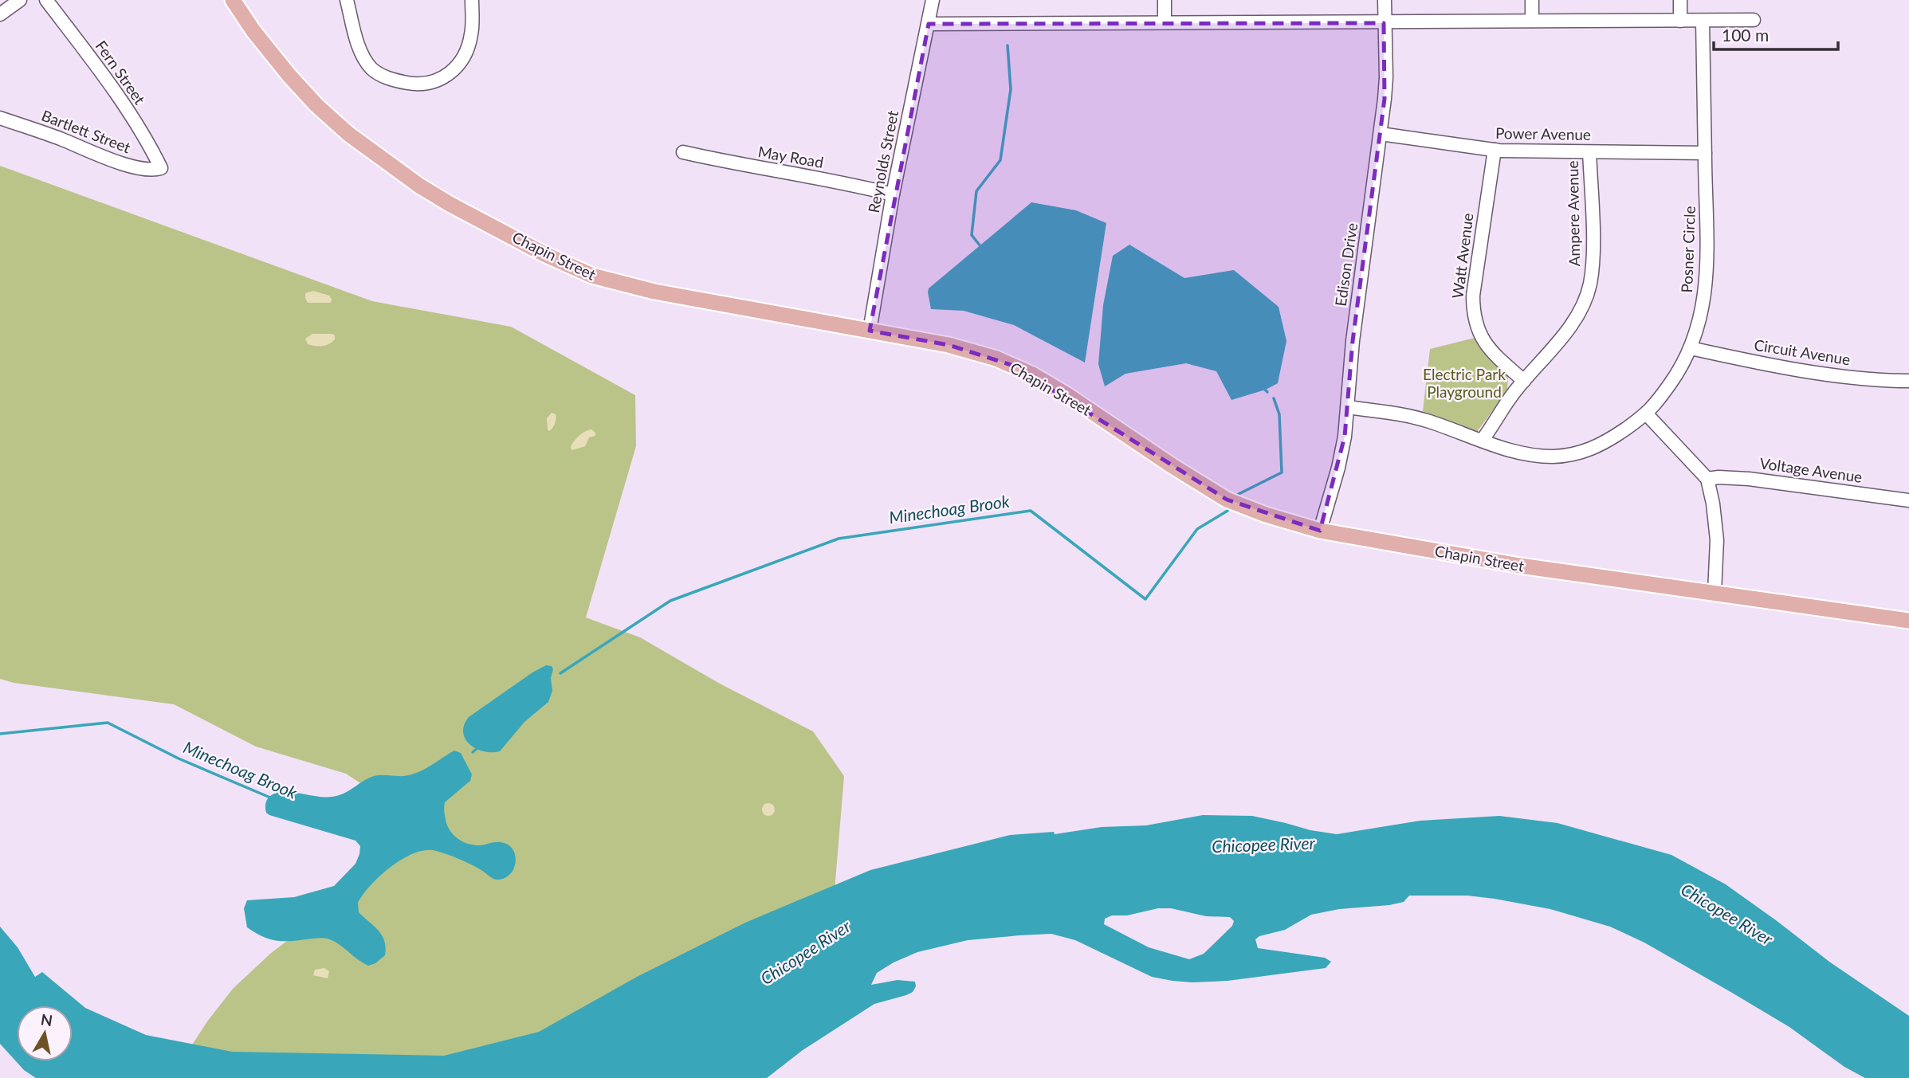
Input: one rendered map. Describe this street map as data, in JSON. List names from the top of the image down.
{
  "streets": {
    "main road": ["Chapin Street"],
    "street": [
      "Fern Street",
      "Bartlett Street",
      "Power Avenue",
      "May Road",
      "Reynolds Street",
      "Ampere Avenue",
      "Posner Circle",
      "Watt Avenue",
      "Edison Drive",
      "Circuit Avenue",
      "Voltage Avenue"
    ]
  },
  "crossings": [
    ["Fern Street", "Bartlett Street"],
    ["Power Avenue", "Ampere Avenue"],
    ["Power Avenue", "Posner Circle"],
    ["Power Avenue", "Watt Avenue"],
    ["Power Avenue", "Edison Drive"],
    ["May Road", "Reynolds Street"],
    ["Reynolds Street", "Chapin Street"],
    ["Ampere Avenue", "Posner Circle"],
    ["Ampere Avenue", "Watt Avenue"],
    ["Posner Circle", "Edison Drive"],
    ["Posner Circle", "Circuit Avenue"],
    ["Chapin Street", "Edison Drive"]
  ],
  "water": ["Minechoag Brook", "Chicopee River"],
  "parks": ["Electric Park Playground"],
  "scale_bar": "100 m",
  "north": "top"
}
